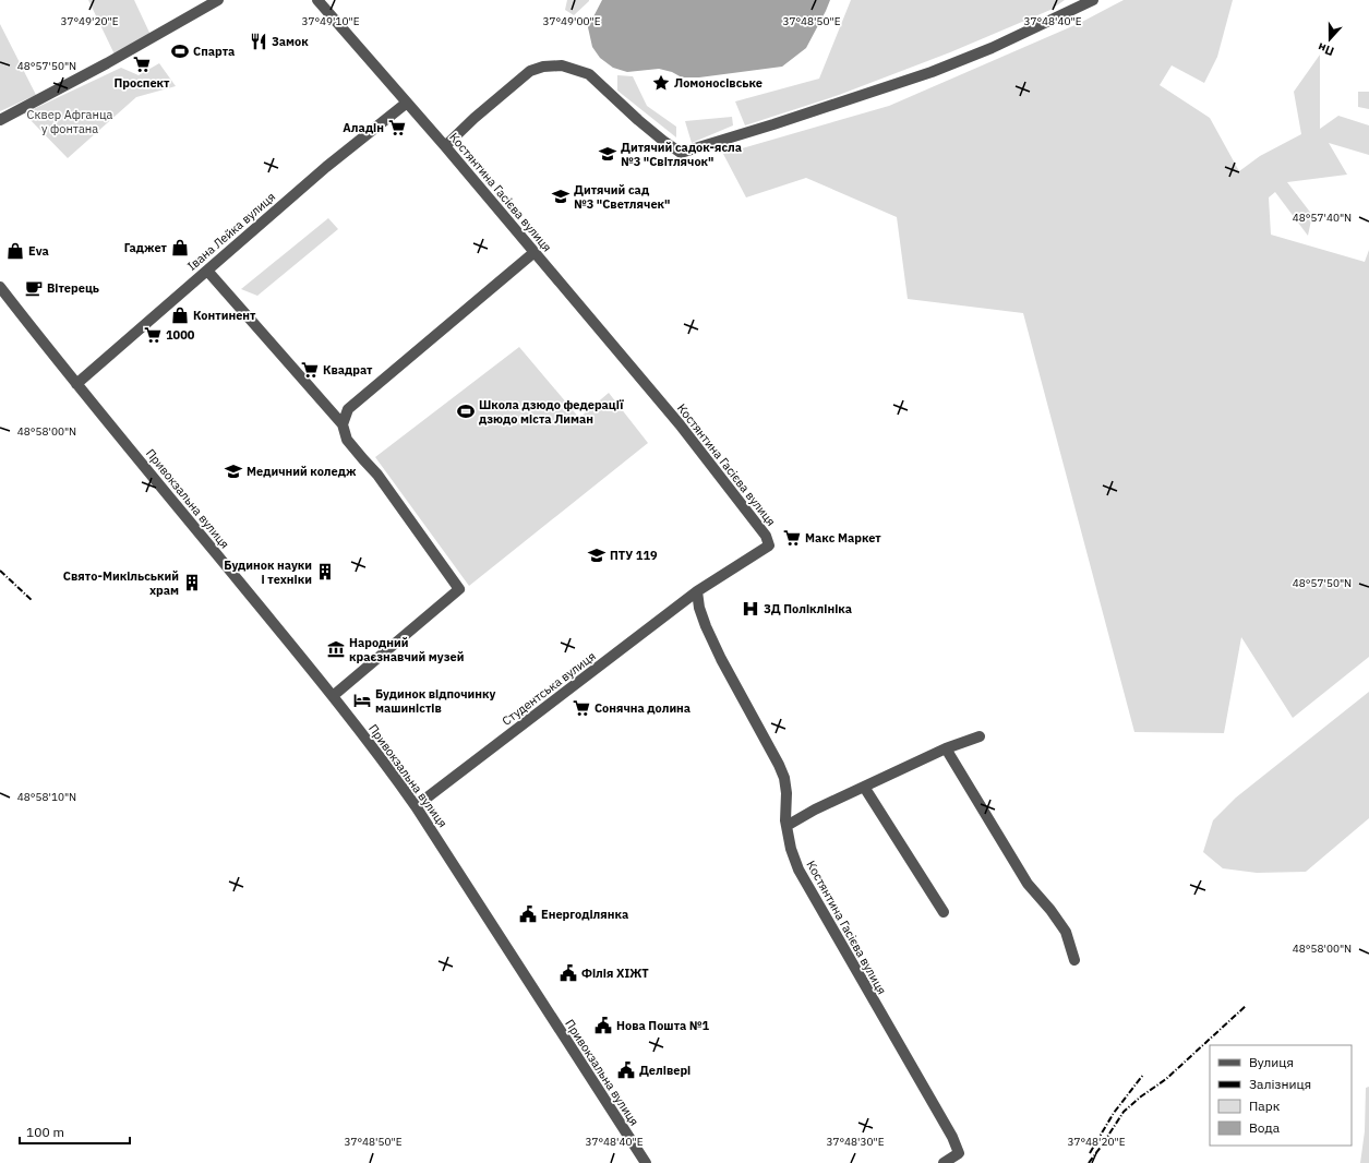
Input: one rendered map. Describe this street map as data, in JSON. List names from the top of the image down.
{
  "streets": {
    "street": [
      "Костянтина Гасієва вулиця",
      "Івана Лейка вулиця",
      "Привокзальна вулиця",
      "Студентська вулиця"
    ]
  },
  "crossings": [
    ["Костянтина Гасієва вулиця", "Івана Лейка вулиця"],
    ["Костянтина Гасієва вулиця", "Студентська вулиця"],
    ["Івана Лейка вулиця", "Привокзальна вулиця"],
    ["Привокзальна вулиця", "Студентська вулиця"]
  ],
  "parks": ["Сквер Афганца у фонтана"],
  "places": {
    "restaurant": ["Замок"],
    "sports": ["Спарта", "Школа дзюдо федерації дзюдо міста Лиман"],
    "supermarket": [
      "Проспект",
      "Аладін",
      "1000",
      "Квадрат",
      "Макс Маркет",
      "Сонячна долина"
    ],
    "place": ["Ломоносівське"],
    "school or university": [
      "Дитячий садок-ясла №3 \"Світлячок\"",
      "Дитячий сад №3 \"Светлячек\"",
      "Медичний коледж",
      "ПТУ 119"
    ],
    "shop": ["Гаджет", "Eva", "Континент"],
    "cafe": ["Вітерець"],
    "building": ["Будинок науки і техніки", "Свято-Микільський храм"],
    "hospital": ["ЗД Поліклініка"],
    "museum": ["Народний краєзнавчий музей"],
    "hotel": ["Будинок відпочинку машиністів"],
    "public building": [
      "Енергоділянка",
      "Філія ХІЖТ",
      "Нова Пошта №1",
      "Делівері"
    ]
  },
  "legend": [
    "Вулиця",
    "Залізниця",
    "Парк",
    "Вода"
  ],
  "scale_bar": "100 m",
  "north": "bottom",
  "coordinates": [
    "37°49'20\"E",
    "37°49'10\"E",
    "37°49'00\"E",
    "37°48'50\"E",
    "37°48'40\"E",
    "48°57'50\"N",
    "48°57'40\"N",
    "48°58'00\"N",
    "48°58'10\"N",
    "37°48'30\"E",
    "37°48'20\"E"
  ]
}
